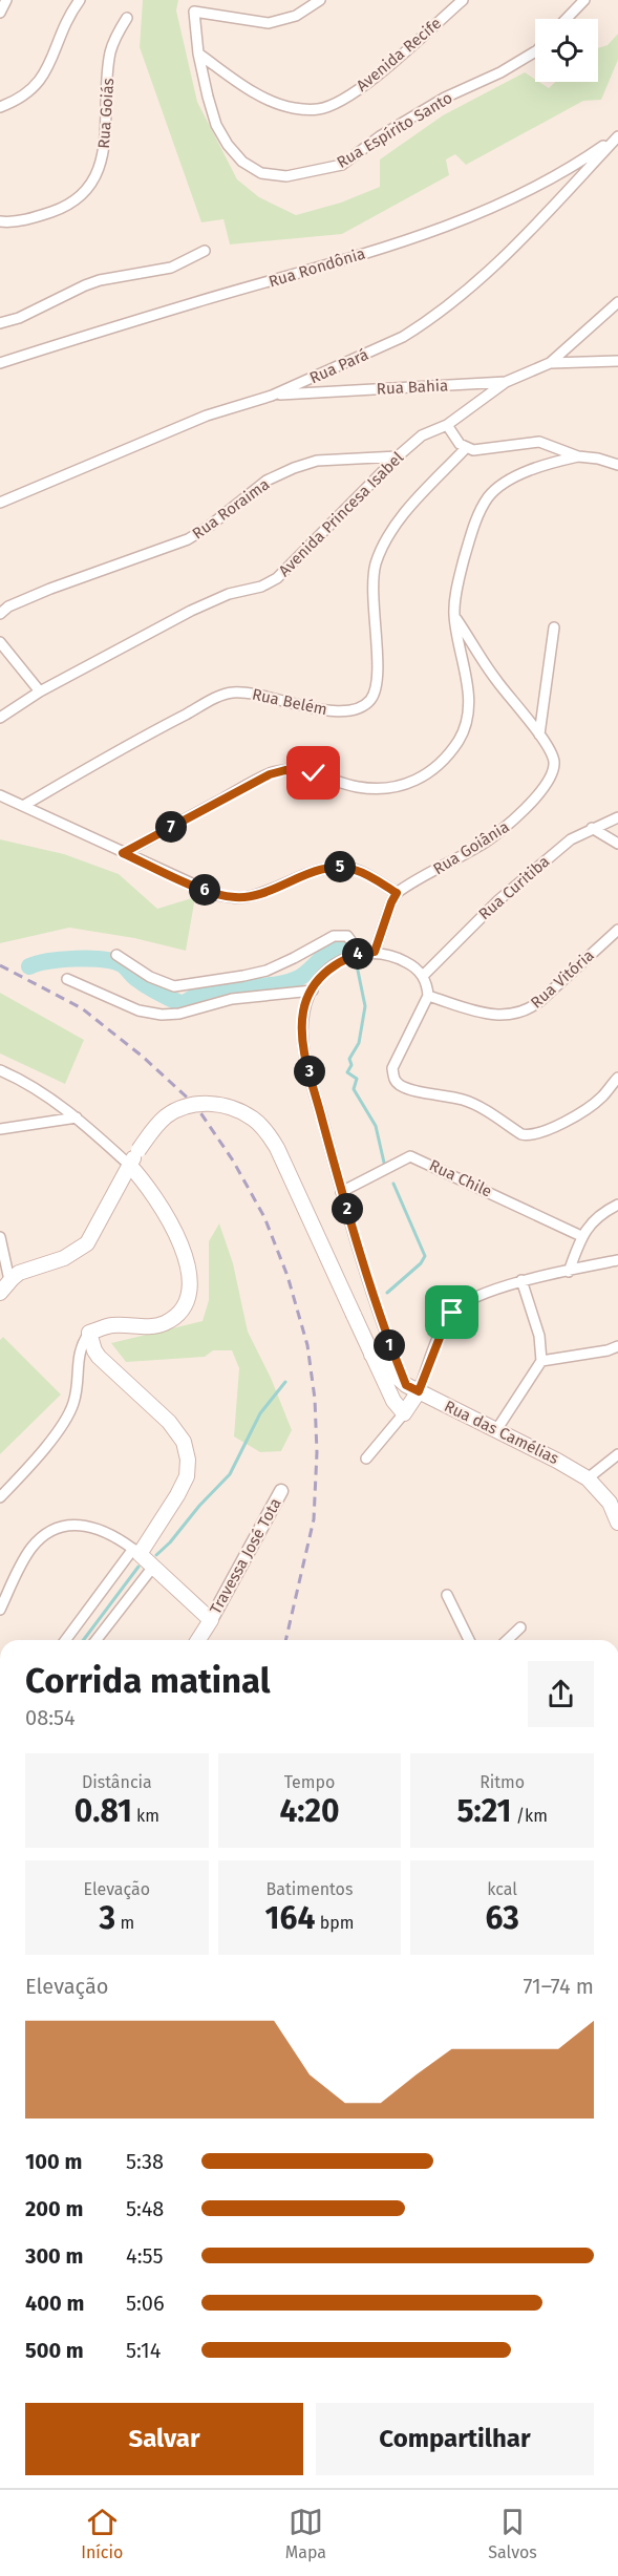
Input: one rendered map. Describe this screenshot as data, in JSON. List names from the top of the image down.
{
  "streets": {
    "main road": ["Rua das Camélias"],
    "street": [
      "Avenida Recife",
      "Rua Goiás",
      "Rua Espírito Santo",
      "Rua Rondônia",
      "Rua Pará",
      "Rua Bahia",
      "Rua Roraima",
      "Avenida Princesa Isabel",
      "Rua Belém",
      "Rua Goiânia",
      "Rua Curitiba",
      "Rua Vitória",
      "Rua Chile",
      "Travessa José Tota"
    ]
  },
  "crossings": [
    ["Avenida Recife", "Rua Espírito Santo"],
    ["Rua Rondônia", "Rua Pará"],
    ["Rua Pará", "Rua Bahia"],
    ["Rua Bahia", "Avenida Princesa Isabel"],
    ["Rua Roraima", "Avenida Princesa Isabel"]
  ],
  "page": {
    "pins": [
      "7",
      "5",
      "6",
      "4",
      "3",
      "2",
      "1"
    ],
    "heading": ["Corrida matinal", "08:54"],
    "stats": [
      ["Distância", "0.81 km"],
      ["Tempo", "4:20"],
      ["Ritmo", "5:21 /km"],
      ["Elevação", "3 m"],
      ["Batimentos", "164 bpm"],
      ["kcal", "63"]
    ],
    "chart": ["Elevação", "71–74 m"],
    "list": [
      {
        "name": "100 m",
        "note": "5:38"
      },
      {
        "name": "200 m",
        "note": "5:48"
      },
      {
        "name": "300 m",
        "note": "4:55"
      },
      {
        "name": "400 m",
        "note": "5:06"
      },
      {
        "name": "500 m",
        "note": "5:14"
      }
    ],
    "buttons": ["Salvar", "Compartilhar"],
    "tabs": ["Início", "Mapa", "Salvos"]
  }
}
